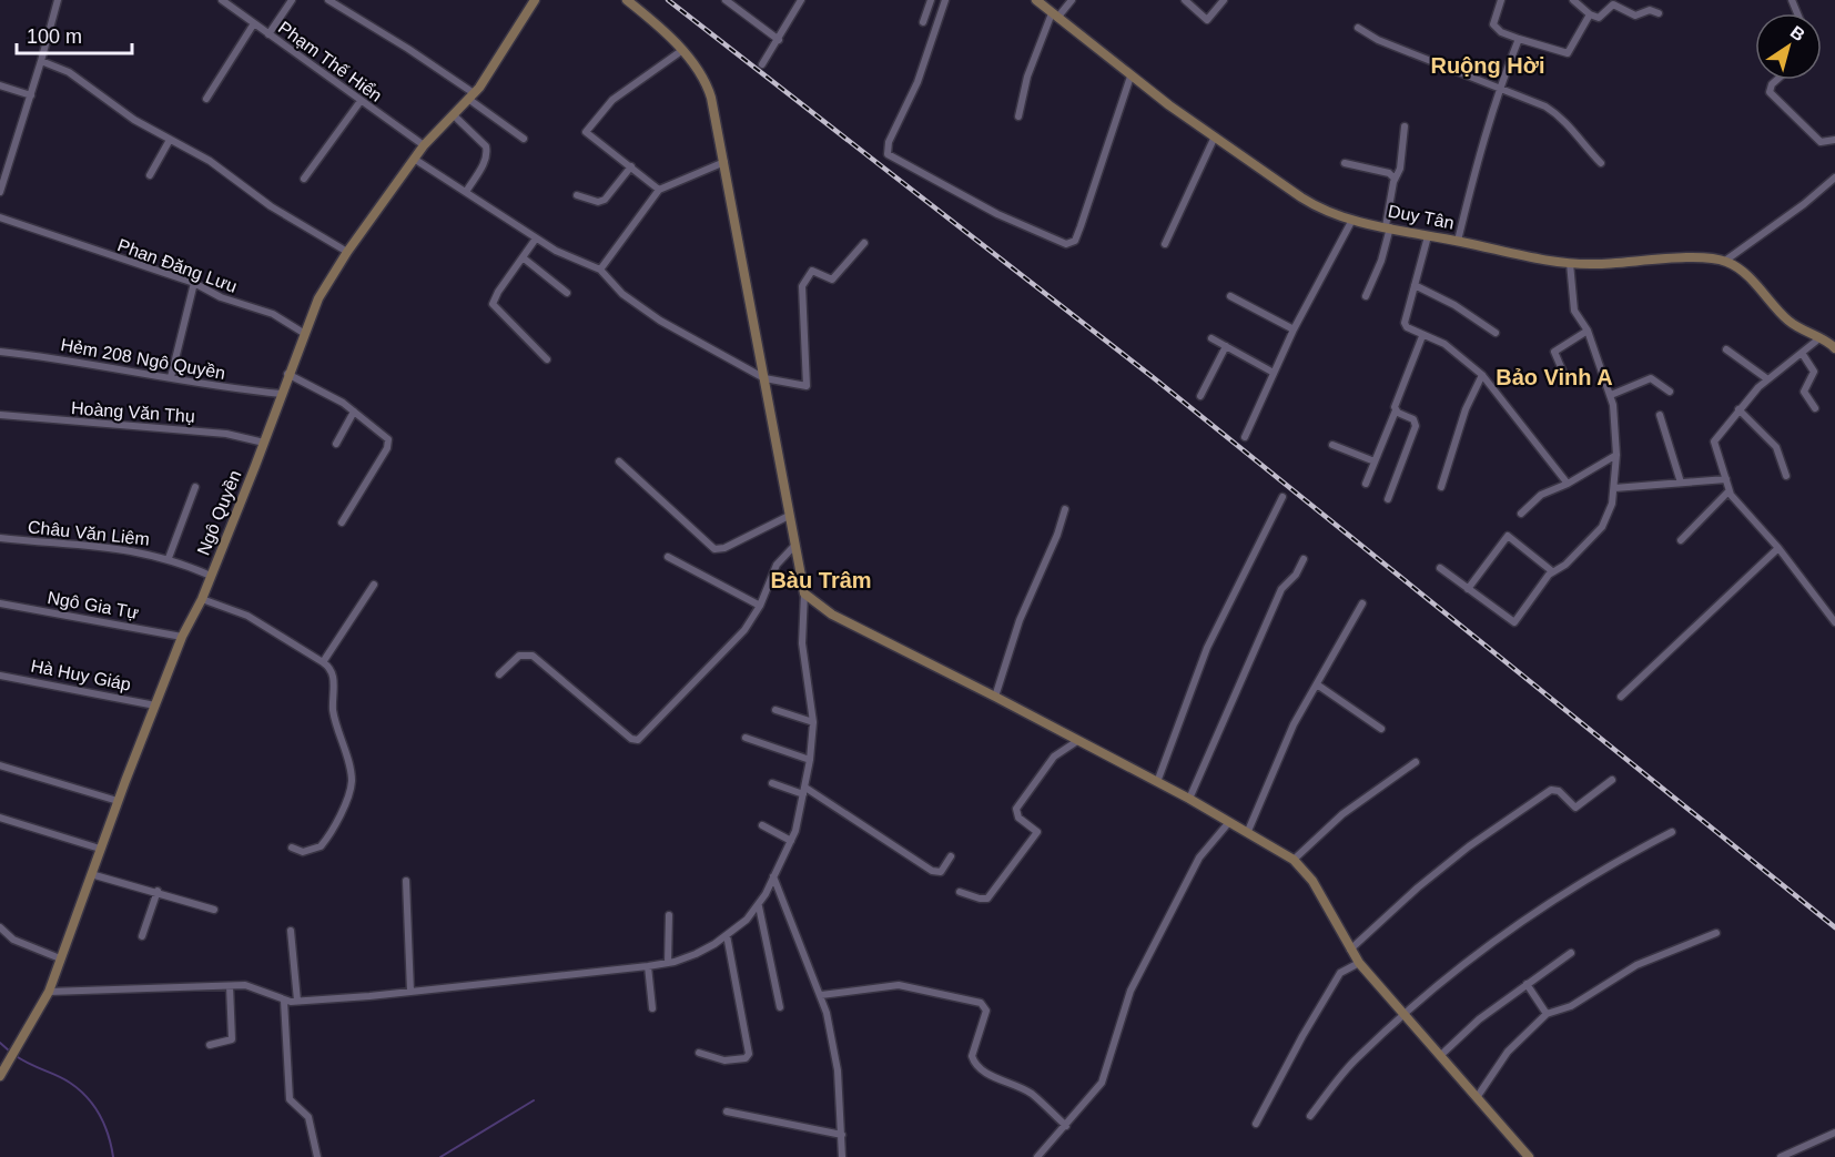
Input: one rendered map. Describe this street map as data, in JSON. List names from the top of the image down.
{
  "streets": {
    "street": [
      "Phạm Thế Hiển",
      "Duy Tân",
      "Phan Đăng Lưu",
      "Hẻm 208 Ngô Quyền",
      "Hoàng Văn Thụ",
      "Ngô Quyền",
      "Châu Văn Liêm",
      "Ngô Gia Tự",
      "Hà Huy Giáp"
    ]
  },
  "crossings": [
    ["Phạm Thế Hiển", "Ngô Quyền"],
    ["Phan Đăng Lưu", "Ngô Quyền"],
    ["Hẻm 208 Ngô Quyền", "Ngô Quyền"],
    ["Hoàng Văn Thụ", "Ngô Quyền"],
    ["Ngô Quyền", "Châu Văn Liêm"],
    ["Ngô Quyền", "Ngô Gia Tự"],
    ["Ngô Quyền", "Hà Huy Giáp"]
  ],
  "districts": ["Ruộng Hời", "Bảo Vinh A", "Bàu Trâm"],
  "scale_bar": "100 m",
  "north": "top right"
}
